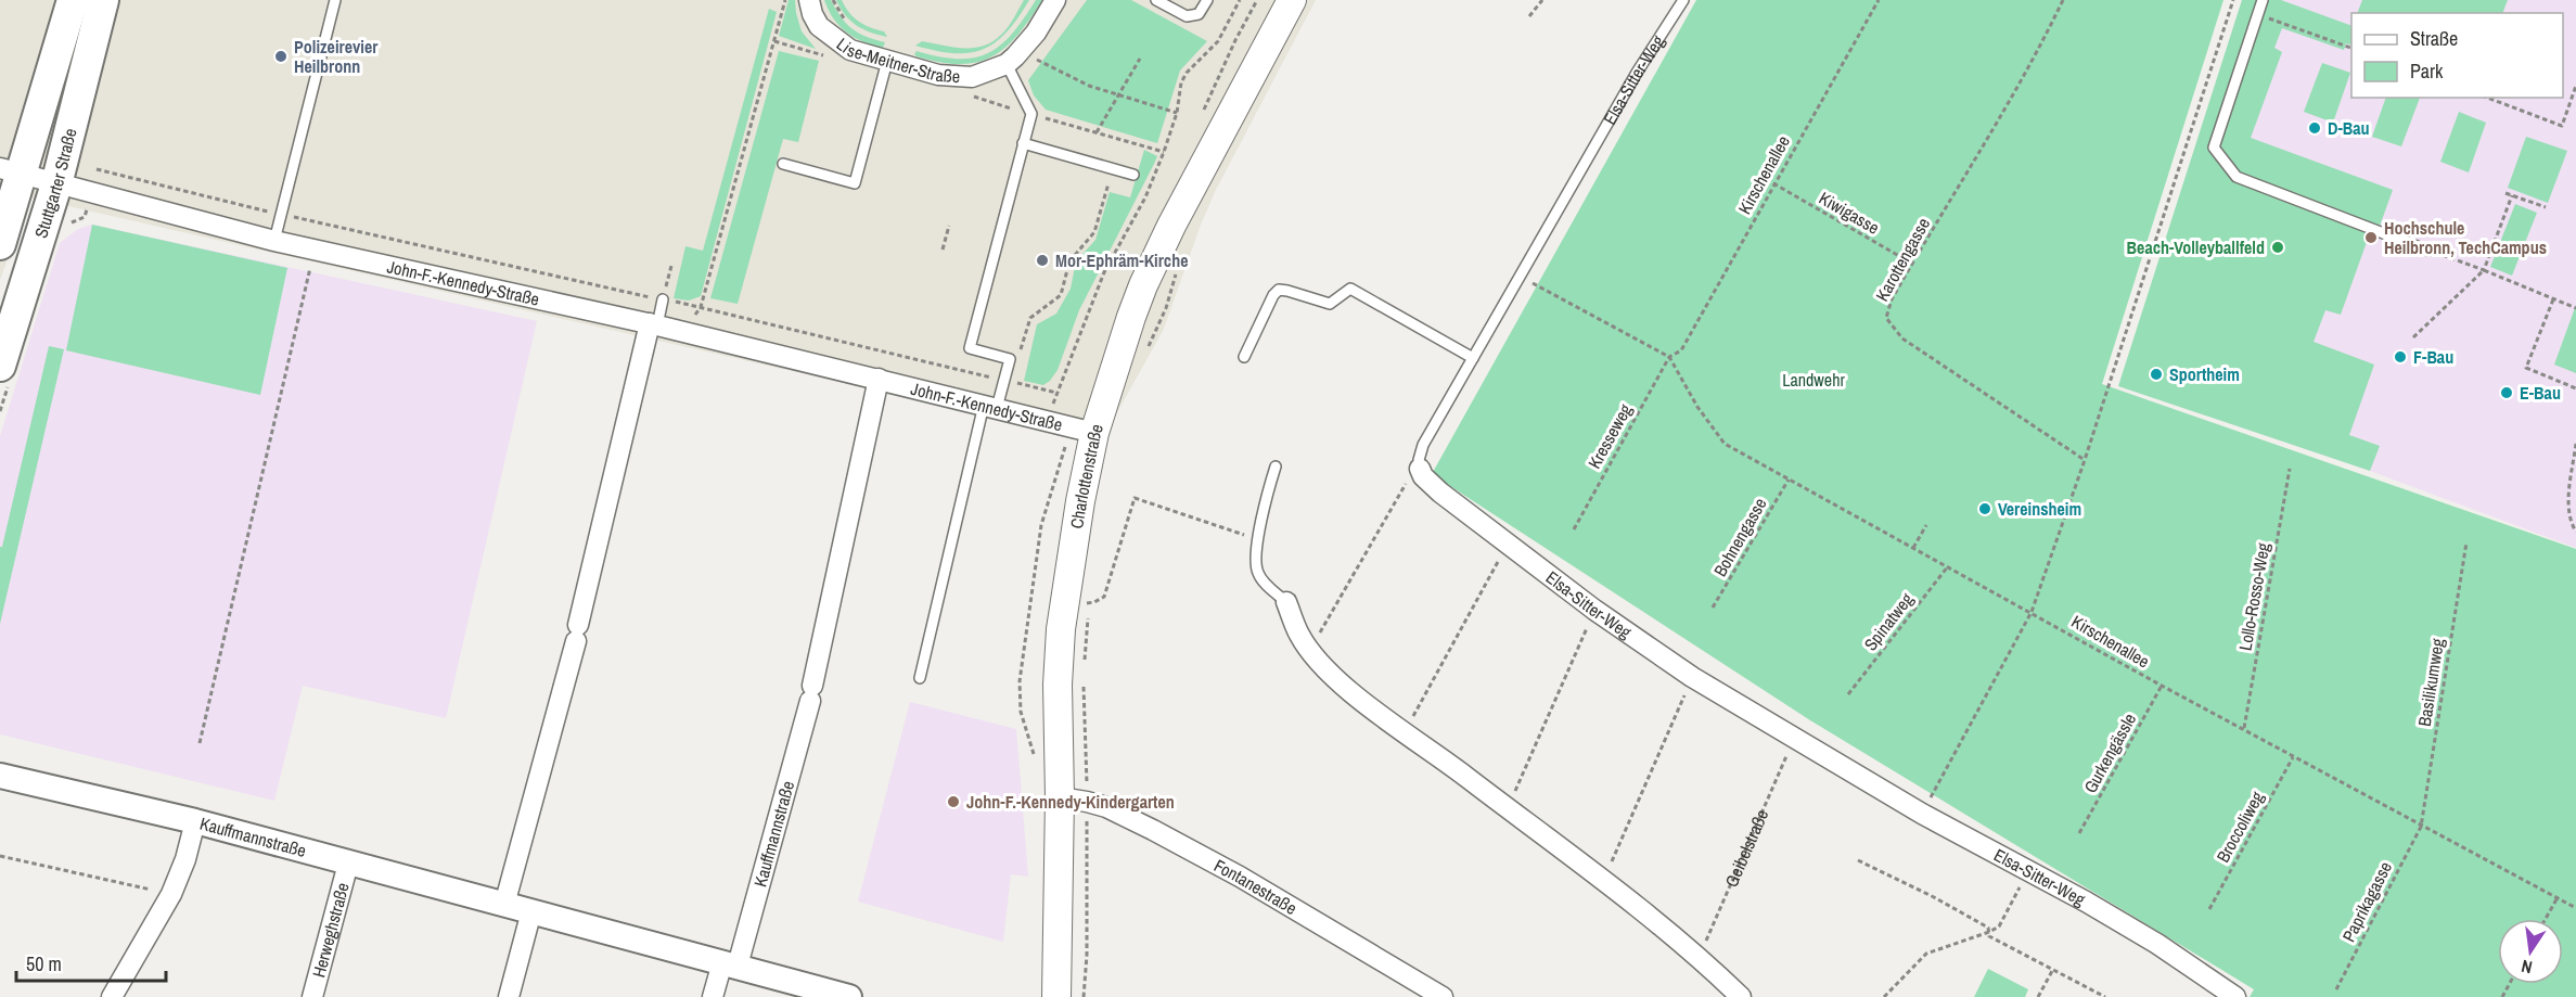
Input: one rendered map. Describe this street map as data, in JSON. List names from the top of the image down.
{
  "streets": {
    "main road": ["Stuttgarter Straße", "Charlottenstraße"],
    "street": [
      "Lise-Meitner-Straße",
      "Elsa-Sitter-Weg",
      "John-F.-Kennedy-Straße",
      "Kauffmannstraße",
      "Fontanestraße",
      "Herweghstraße"
    ],
    "path": [
      "Kirschenallee",
      "Kiwigasse",
      "Karottengasse",
      "Kresseweg",
      "Bohnengasse",
      "Lollo-Rosso-Weg",
      "Spinatweg",
      "Basilikumweg",
      "Gurkengässle",
      "Broccoliweg",
      "Geibelstraße",
      "Paprikagasse"
    ]
  },
  "crossings": [
    ["Elsa-Sitter-Weg", "Geibelstraße"],
    ["Kirschenallee", "Kiwigasse"],
    ["Kirschenallee", "Kresseweg"],
    ["Kirschenallee", "Bohnengasse"],
    ["Kirschenallee", "Lollo-Rosso-Weg"],
    ["Kirschenallee", "Spinatweg"],
    ["Kirschenallee", "Basilikumweg"],
    ["Kirschenallee", "Gurkengässle"],
    ["Kirschenallee", "Broccoliweg"],
    ["Kirschenallee", "Paprikagasse"],
    ["Stuttgarter Straße", "John-F.-Kennedy-Straße"],
    ["Kiwigasse", "Karottengasse"],
    ["John-F.-Kennedy-Straße", "Charlottenstraße"],
    ["John-F.-Kennedy-Straße", "Kauffmannstraße"],
    ["Charlottenstraße", "Fontanestraße"],
    ["Basilikumweg", "Paprikagasse"],
    ["Kauffmannstraße", "Herweghstraße"]
  ],
  "parks": ["Landwehr"],
  "places": [
    "Polizeirevier Heilbronn",
    "D-Bau",
    "Hochschule Heilbronn, TechCampus",
    "Beach-Volleyballfeld",
    "Mor-Ephräm-Kirche",
    "F-Bau",
    "Sportheim",
    "E-Bau",
    "Vereinsheim",
    "John-F.-Kennedy-Kindergarten"
  ],
  "legend": ["Straße", "Park"],
  "scale_bar": "50 m",
  "north": "bottom"
}
